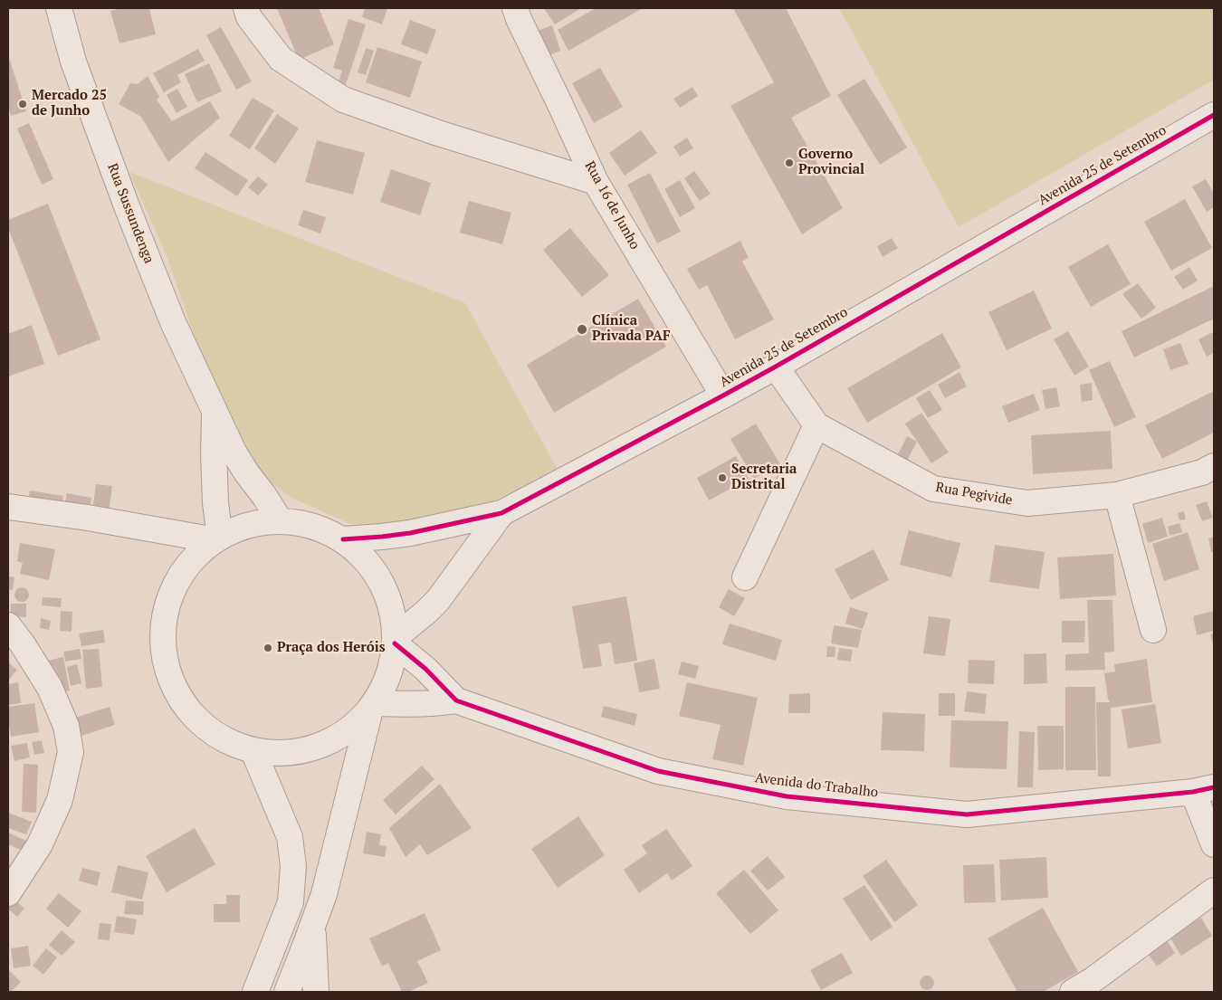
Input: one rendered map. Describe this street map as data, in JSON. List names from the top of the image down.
{
  "streets": {
    "street": [
      "Avenida 25 de Setembro",
      "Rua 16 de Junho",
      "Rua Sussundenga",
      "Rua Pegivide",
      "Avenida do Trabalho"
    ]
  },
  "crossings": [
    ["Avenida 25 de Setembro", "Rua 16 de Junho"],
    ["Avenida 25 de Setembro", "Rua Pegivide"],
    ["Avenida 25 de Setembro", "Avenida do Trabalho"]
  ],
  "places": [
    "Mercado 25 de Junho",
    "Governo Provincial",
    "Clínica Privada PAF",
    "Secretaria Distrital",
    "Praça dos Heróis"
  ]
}
